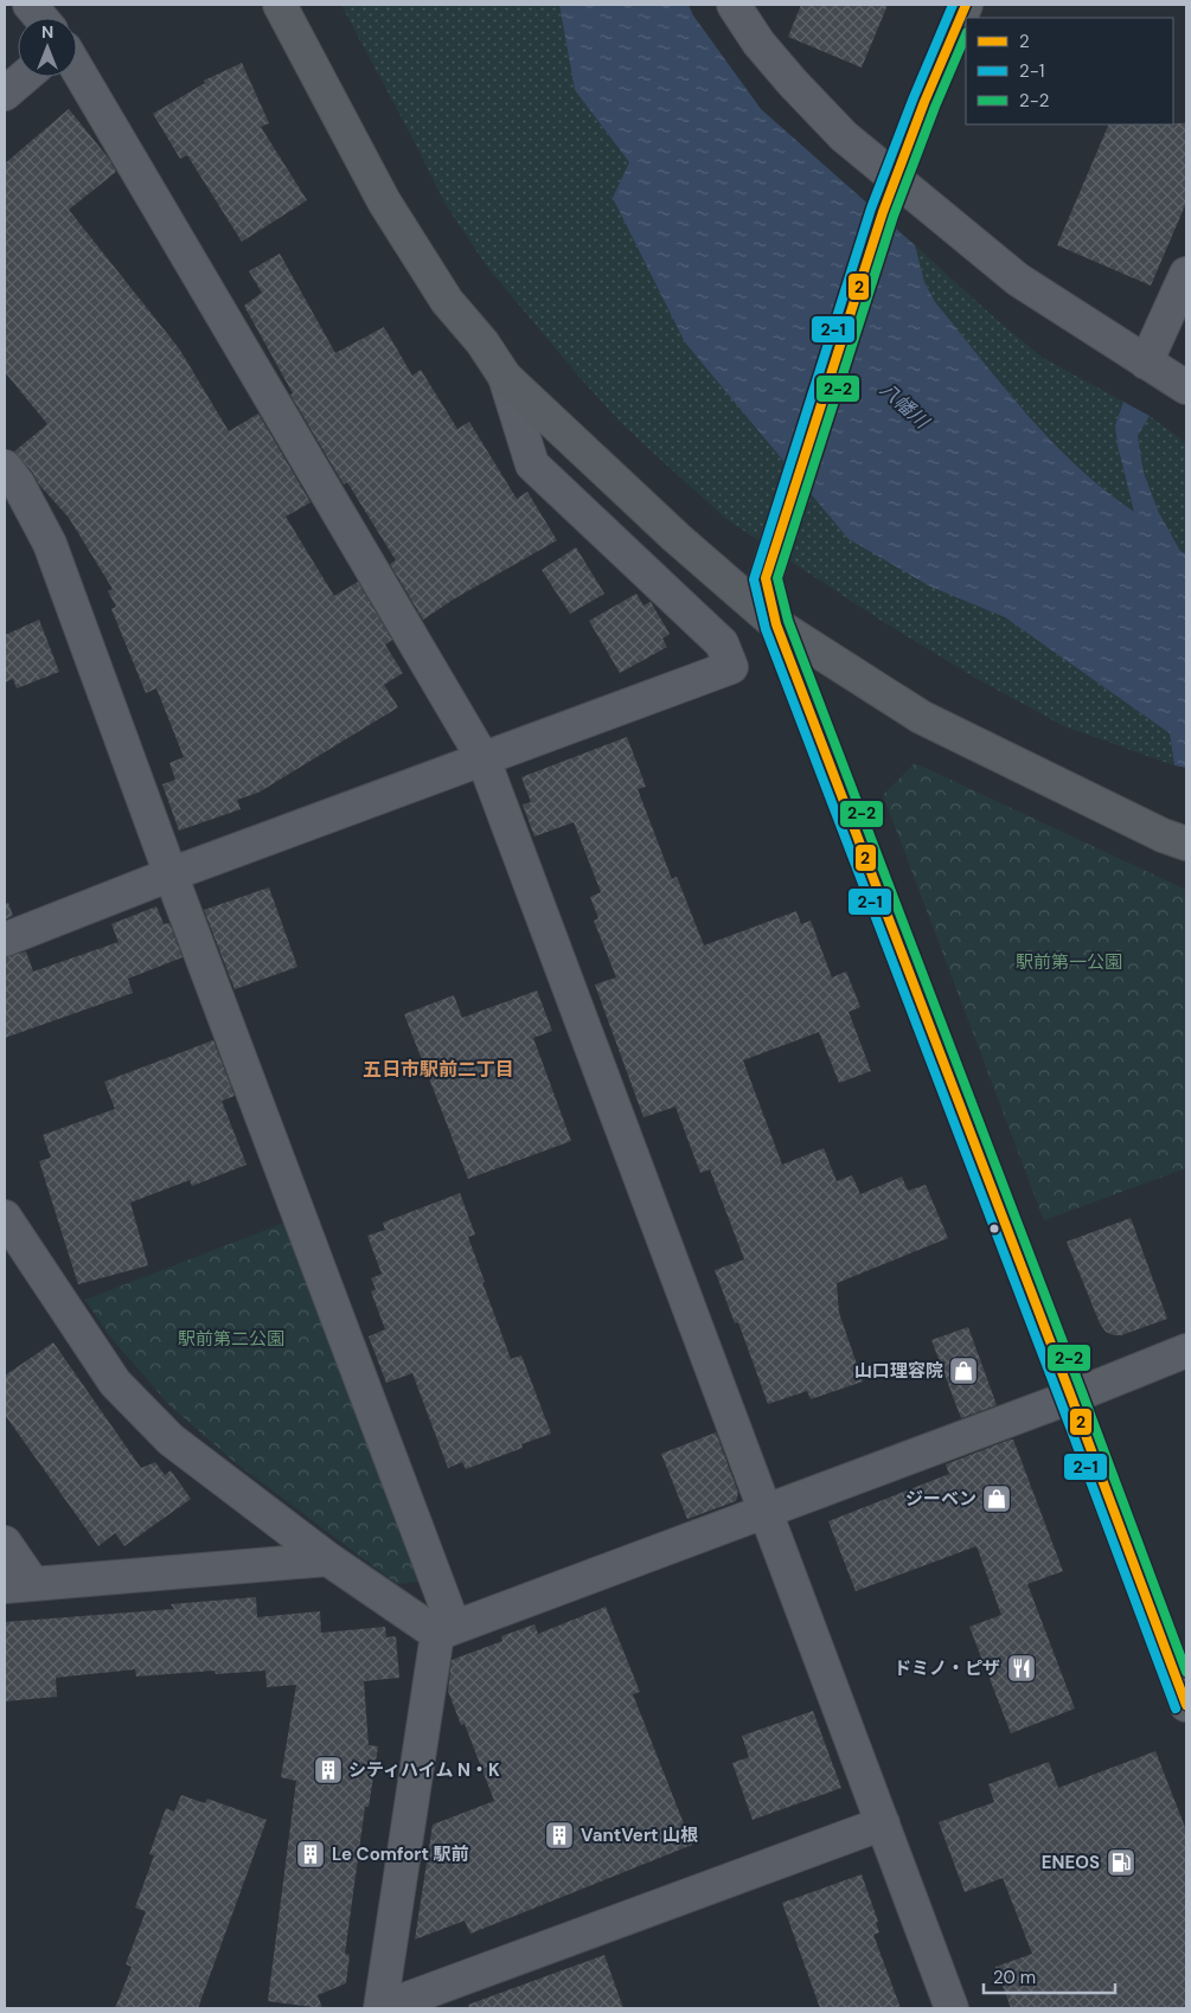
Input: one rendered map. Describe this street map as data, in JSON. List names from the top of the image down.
{
  "districts": ["五日市駅前二丁目"],
  "water": ["八幡川"],
  "parks": ["駅前第一公園", "駅前第二公園"],
  "places": {
    "shop": ["山口理容院", "ジーベン"],
    "restaurant": ["ドミノ・ピザ"],
    "building": ["シティハイム N・K", "VantVert 山根", "Le Comfort 駅前"],
    "fuel station": ["ENEOS"]
  },
  "lines": ["transit line 2", "transit line 2-1", "transit line 2-2"],
  "legend": ["2", "2-1", "2-2"],
  "scale_bar": "20 m",
  "north": "top"
}
